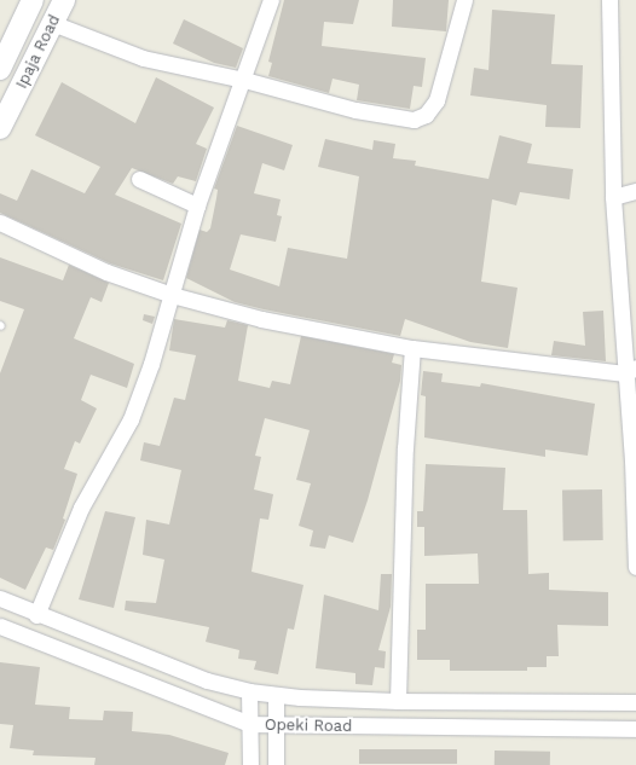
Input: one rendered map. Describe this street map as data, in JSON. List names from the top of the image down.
{
  "streets": {
    "main road": ["Ipaja Road"],
    "street": ["Opeki Road"]
  }
}
